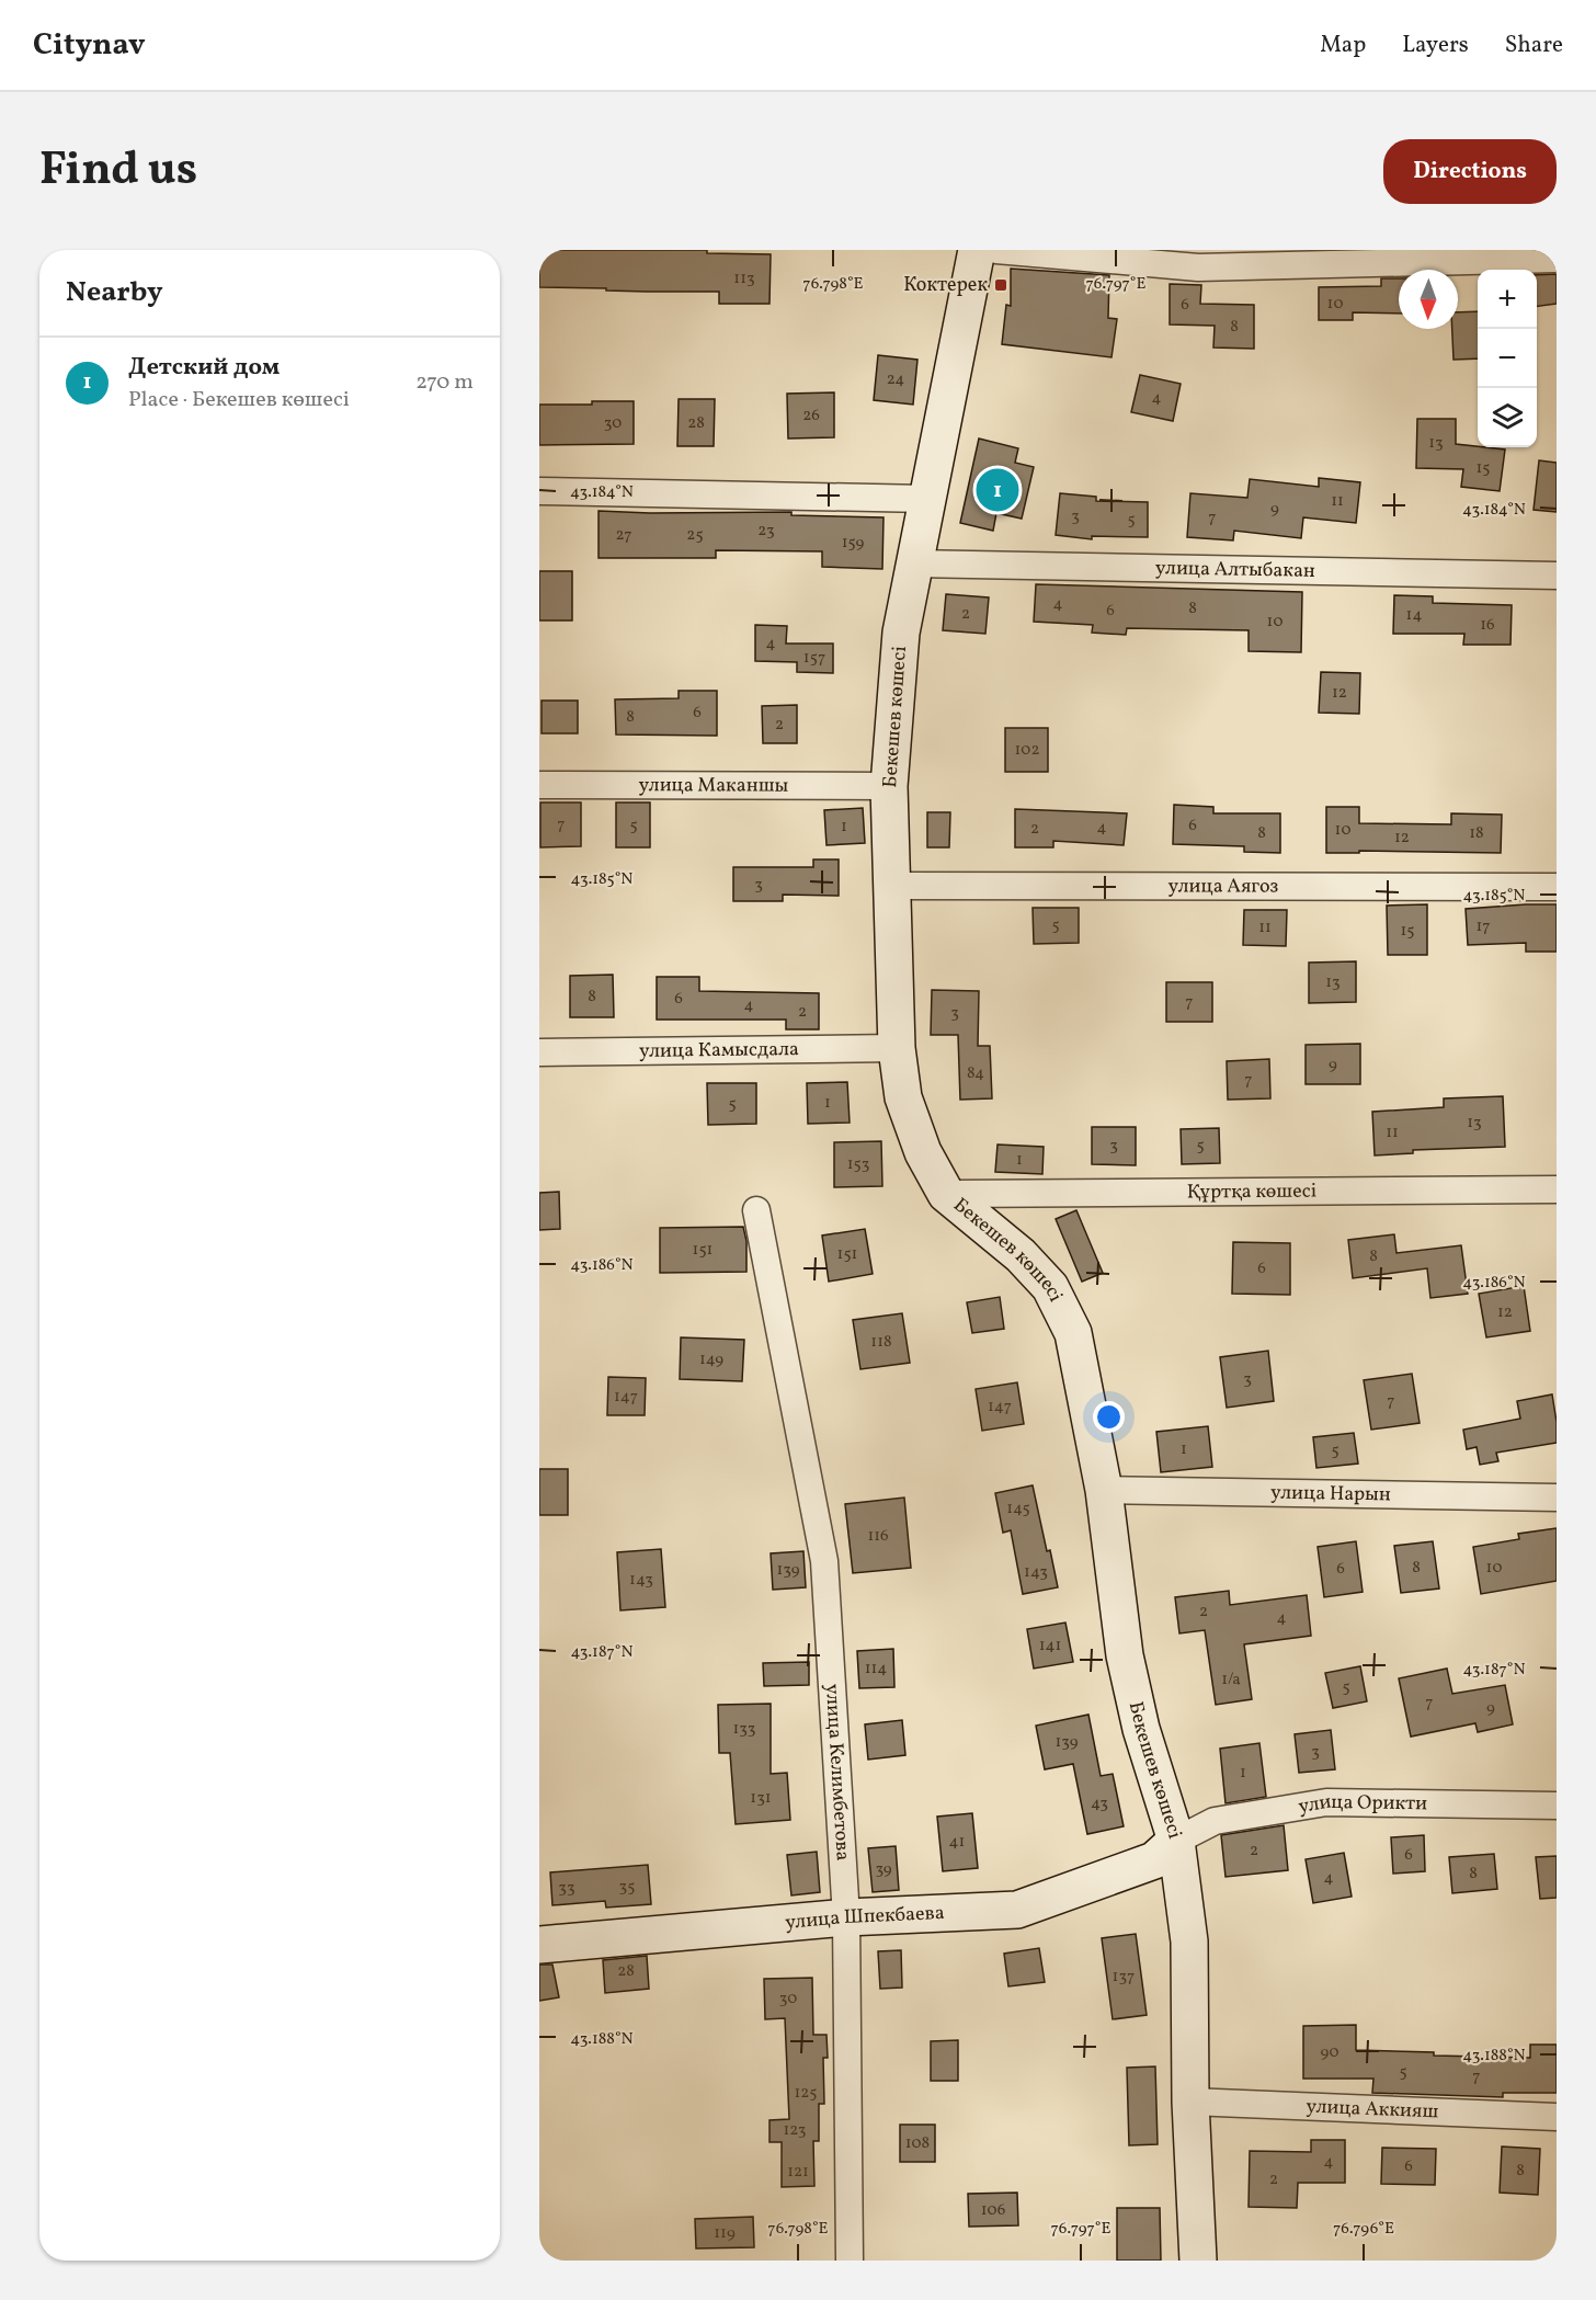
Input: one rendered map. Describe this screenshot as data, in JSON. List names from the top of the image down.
{
  "streets": {
    "main road": ["Бекешев көшесі", "улица Шпекбаева"],
    "street": [
      "улица Алтыбакан",
      "улица Маканшы",
      "улица Аягоз",
      "улица Камысдала",
      "Құртқа көшесі",
      "улица Нарын",
      "улица Келимбетова",
      "улица Орикти",
      "улица Аккияш"
    ]
  },
  "crossings": [
    ["улица Алтыбакан", "Бекешев көшесі"],
    ["Бекешев көшесі", "улица Маканшы"],
    ["Бекешев көшесі", "улица Аягоз"],
    ["Бекешев көшесі", "улица Камысдала"],
    ["Бекешев көшесі", "Құртқа көшесі"],
    ["Бекешев көшесі", "улица Нарын"],
    ["Бекешев көшесі", "улица Орикти"],
    ["Бекешев көшесі", "улица Шпекбаева"],
    ["Бекешев көшесі", "улица Аккияш"],
    ["улица Келимбетова", "улица Шпекбаева"],
    ["улица Орикти", "улица Шпекбаева"]
  ],
  "places": {
    "transit": ["Коктерек"]
  },
  "house_numbers": [
    "113",
    "10",
    "6",
    "8",
    "24",
    "4",
    "26",
    "30",
    "28",
    "13",
    "15",
    "11",
    "9",
    "3",
    "7",
    "5",
    "23",
    "27",
    "25",
    "159",
    "4",
    "8",
    "6",
    "2",
    "14",
    "10",
    "16",
    "4",
    "157",
    "12",
    "6",
    "8",
    "2",
    "102",
    "7",
    "5",
    "6",
    "1",
    "4",
    "2",
    "10",
    "8",
    "18",
    "12",
    "3",
    "5",
    "17",
    "11",
    "15",
    "13",
    "8",
    "6",
    "7",
    "4",
    "2",
    "3",
    "9",
    "84",
    "7",
    "1",
    "5",
    "13",
    "11",
    "3",
    "5",
    "1",
    "153",
    "151",
    "151",
    "8",
    "6",
    "12",
    "118",
    "149",
    "3",
    "147",
    "7",
    "147",
    "1",
    "5",
    "145",
    "116",
    "8",
    "10",
    "6",
    "139",
    "143",
    "143",
    "2",
    "4",
    "141",
    "114",
    "1/а",
    "5",
    "7",
    "9",
    "133",
    "139",
    "3",
    "1",
    "131",
    "43",
    "41",
    "2",
    "6",
    "39",
    "8",
    "4",
    "35",
    "33",
    "28",
    "137",
    "30",
    "90",
    "5",
    "7",
    "125",
    "123",
    "108",
    "4",
    "6",
    "8",
    "121",
    "2",
    "106",
    "119"
  ],
  "north": "bottom",
  "page": {
    "header": "Citynav",
    "nav": ["Map", "Layers", "Share"],
    "title": "Find us",
    "buttons": "Directions",
    "heading": "Nearby",
    "map_buttons": ["+", "−"],
    "list": [
      {
        "mark": "1",
        "name": "Детский дом",
        "note": "Place · Бекешев көшесі",
        "value": "270 m"
      }
    ],
    "pins": "1"
  },
  "coordinates": [
    "76.798°E",
    "76.797°E",
    "43.184°N",
    "43.185°N",
    "43.186°N",
    "43.187°N",
    "43.188°N",
    "76.796°E"
  ]
}
